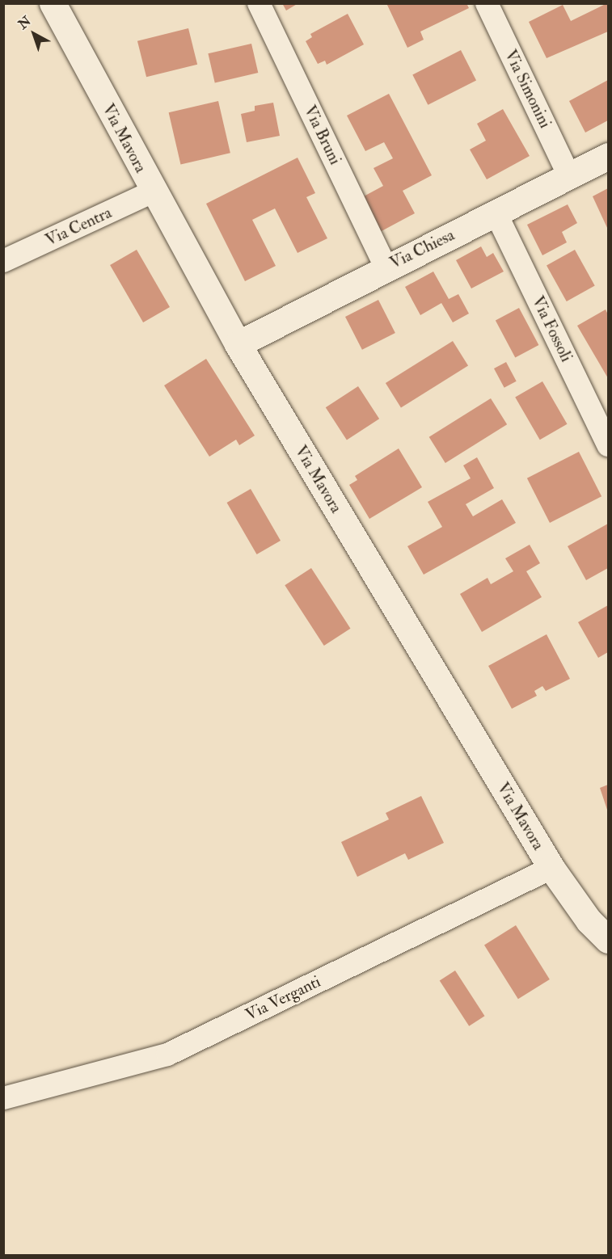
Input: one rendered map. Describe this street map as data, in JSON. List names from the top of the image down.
{
  "streets": {
    "street": [
      "Via Simonini",
      "Via Bruni",
      "Via Mavora",
      "Via Centra",
      "Via Chiesa",
      "Via Fossoli",
      "Via Verganti"
    ]
  },
  "crossings": [
    ["Via Simonini", "Via Chiesa"],
    ["Via Bruni", "Via Chiesa"],
    ["Via Mavora", "Via Centra"],
    ["Via Mavora", "Via Chiesa"],
    ["Via Mavora", "Via Verganti"],
    ["Via Chiesa", "Via Fossoli"]
  ],
  "north": "top left"
}
